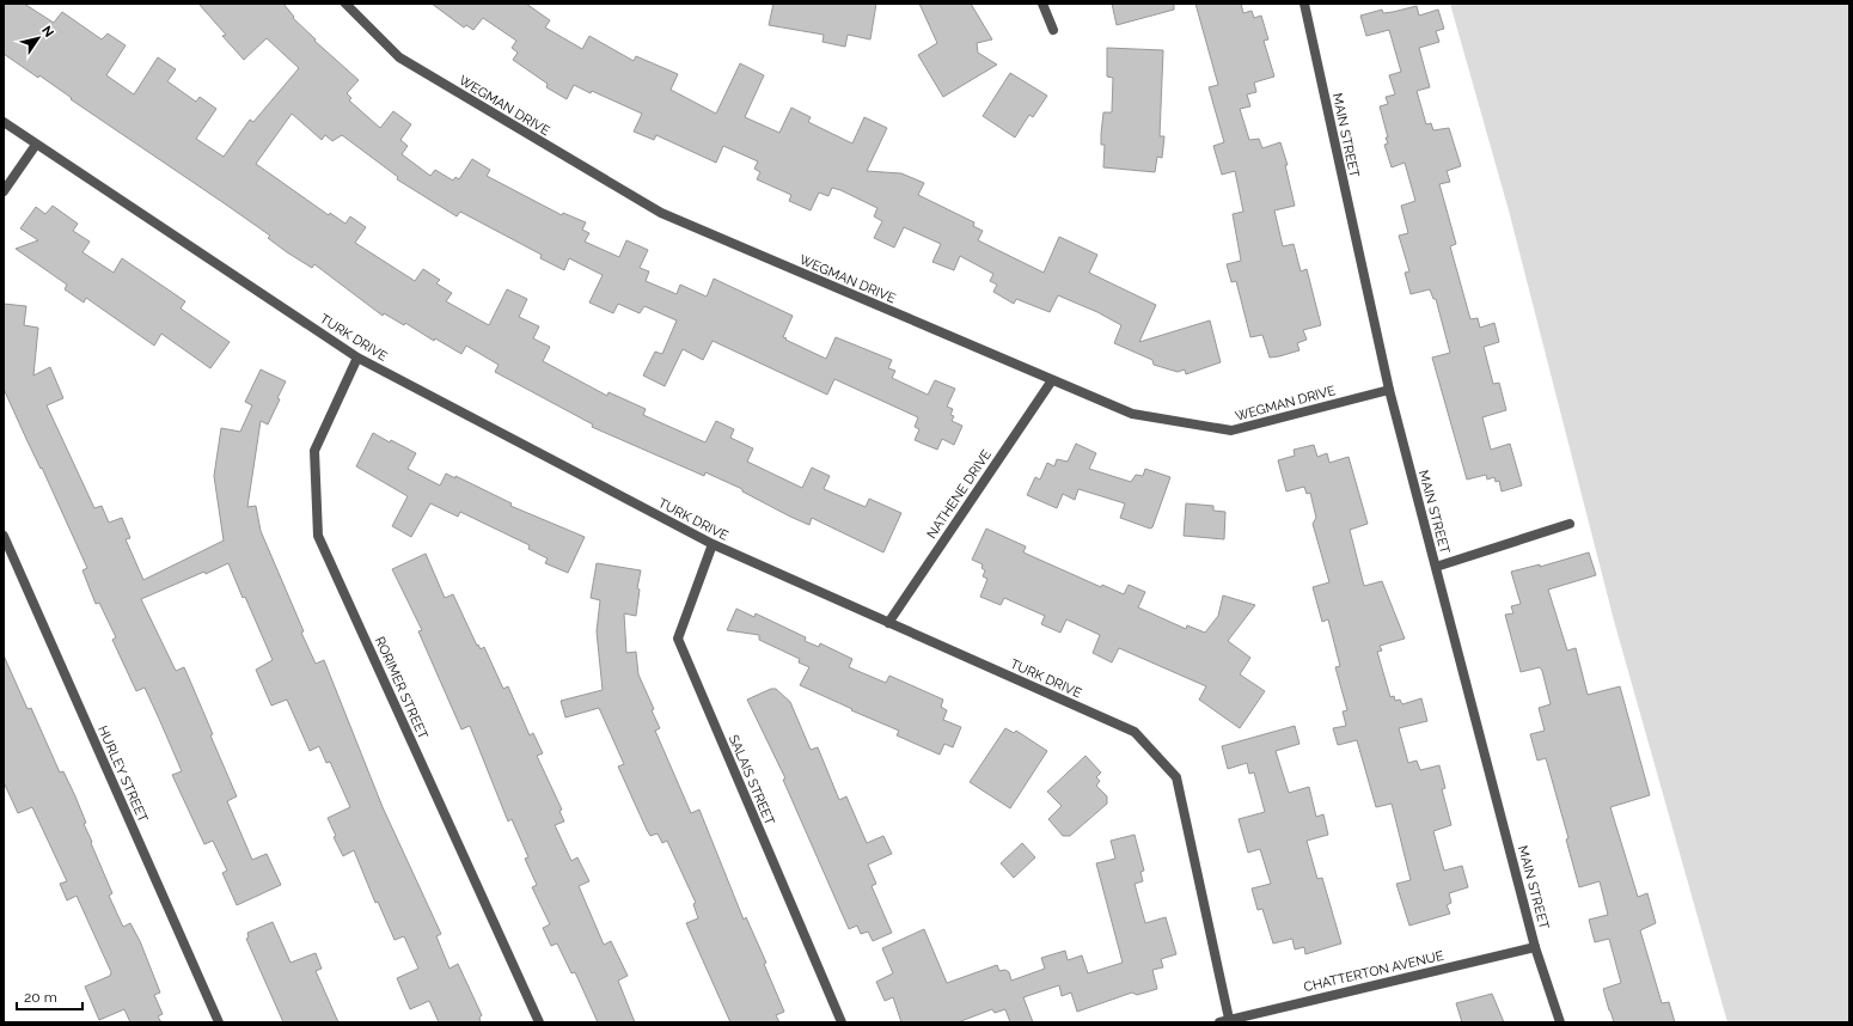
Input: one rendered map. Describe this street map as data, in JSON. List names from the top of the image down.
{
  "streets": {
    "street": [
      "WEGMAN DRIVE",
      "MAIN STREET",
      "TURK DRIVE",
      "NATHENE DRIVE",
      "RORIMER STREET",
      "HURLEY STREET",
      "SALAIS STREET",
      "CHATTERTON AVENUE"
    ]
  },
  "crossings": [
    ["WEGMAN DRIVE", "MAIN STREET"],
    ["WEGMAN DRIVE", "NATHENE DRIVE"],
    ["MAIN STREET", "CHATTERTON AVENUE"],
    ["TURK DRIVE", "NATHENE DRIVE"],
    ["TURK DRIVE", "RORIMER STREET"],
    ["TURK DRIVE", "SALAIS STREET"],
    ["TURK DRIVE", "CHATTERTON AVENUE"]
  ],
  "scale_bar": "20 m",
  "north": "top right"
}
